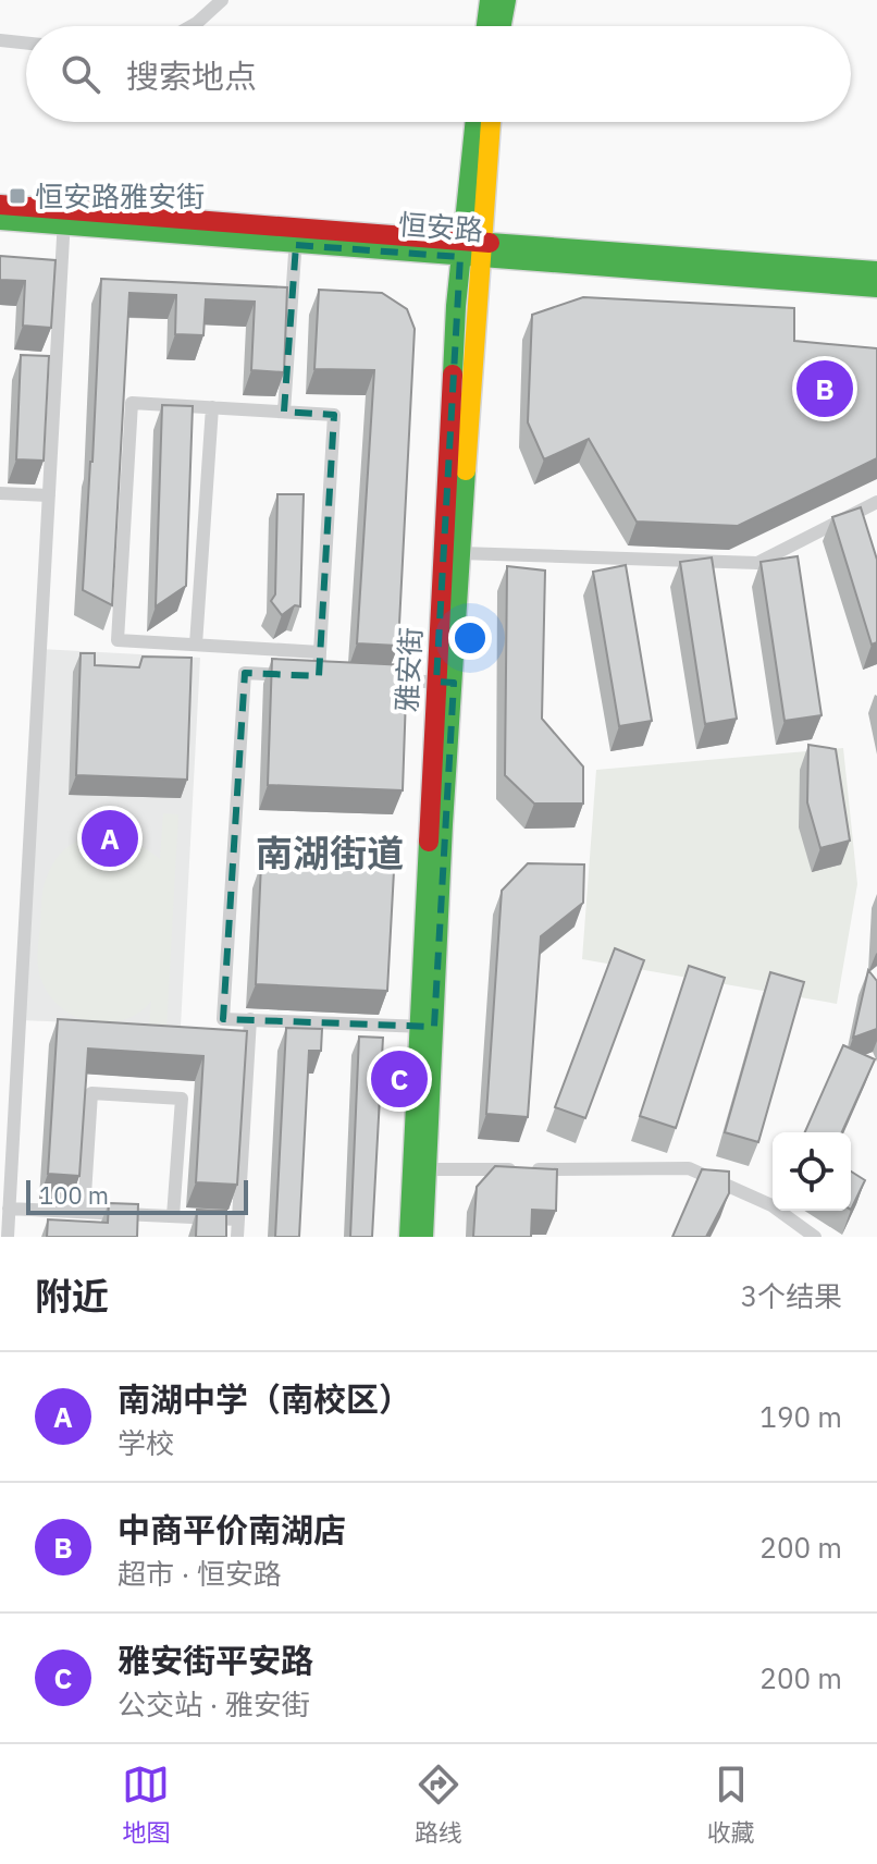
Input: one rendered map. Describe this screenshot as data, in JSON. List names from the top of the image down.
{
  "streets": {
    "main road": ["恒安路", "雅安街"]
  },
  "crossings": [
    ["恒安路", "雅安街"]
  ],
  "districts": ["南湖街道"],
  "places": {
    "transit": ["恒安路雅安街"]
  },
  "scale_bar": "100 m",
  "page": {
    "search": "搜索地点",
    "pins": ["B", "A", "C"],
    "scale": "100 m",
    "heading": ["附近", "3个结果"],
    "list": [
      {
        "mark": "A",
        "name": "南湖中学（南校区）",
        "note": "学校",
        "value": "190 m"
      },
      {
        "mark": "B",
        "name": "中商平价南湖店",
        "note": "超市 · 恒安路",
        "value": "200 m"
      },
      {
        "mark": "C",
        "name": "雅安街平安路",
        "note": "公交站 · 雅安街",
        "value": "200 m"
      }
    ],
    "nav": ["地图", "路线", "收藏"]
  }
}
